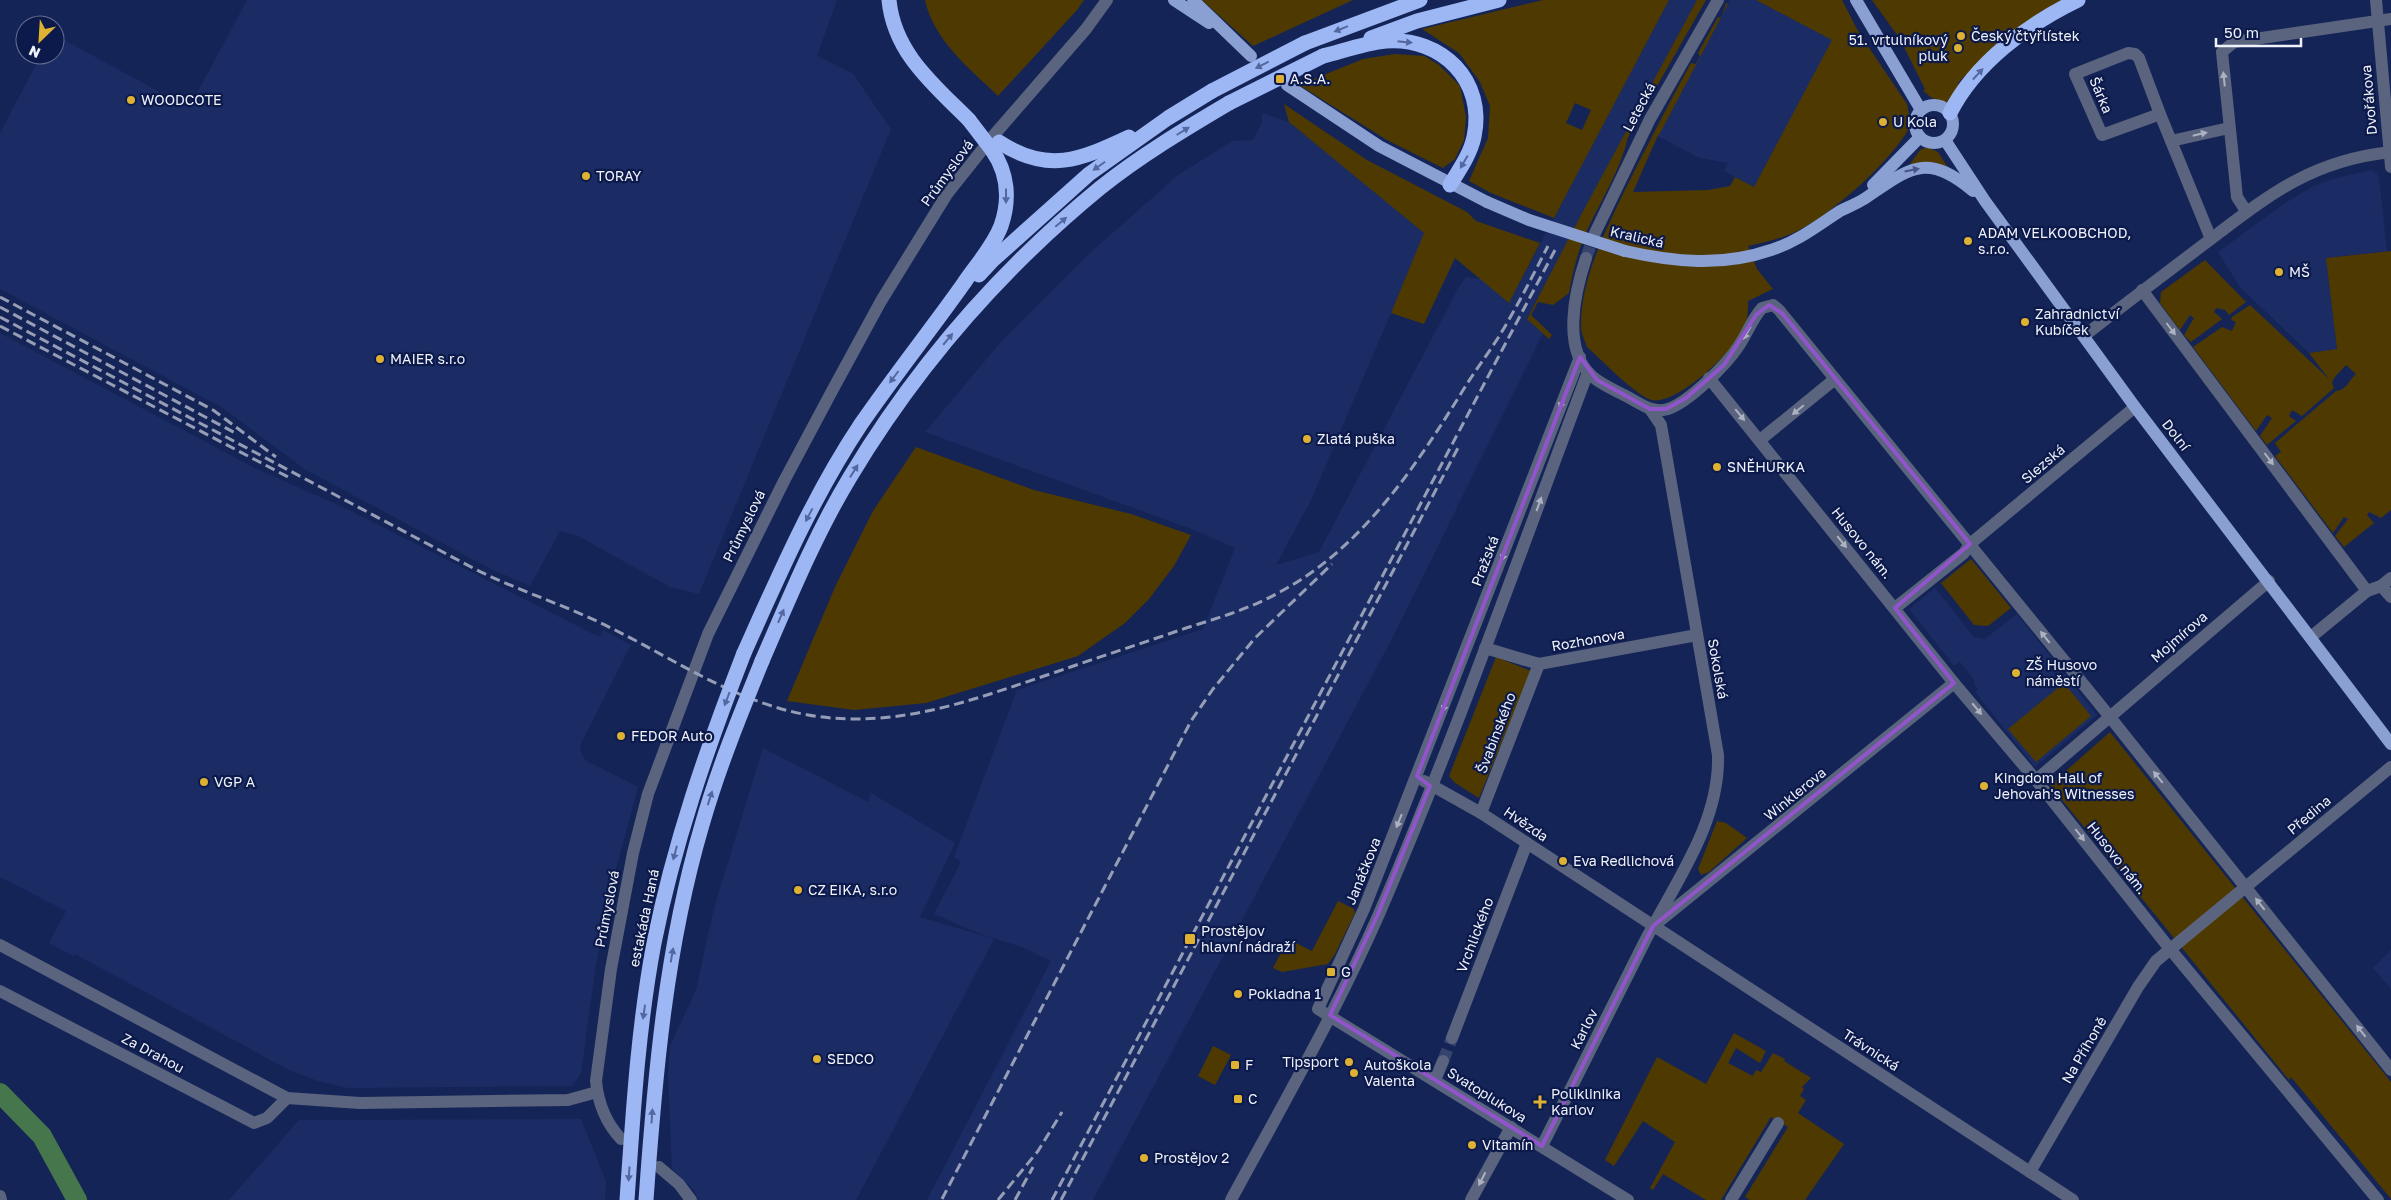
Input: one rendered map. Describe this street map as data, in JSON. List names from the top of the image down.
{
  "streets": {
    "highway": ["estakáda Haná"],
    "main road": ["Kralická", "Dolní"],
    "street": [
      "Šárka",
      "Dvořákova",
      "Letecká",
      "Průmyslová",
      "Slezská",
      "Husovo nám.",
      "Pražská",
      "Mojmírova",
      "Rozhonova",
      "Sokolská",
      "Švabinského",
      "Winklerova",
      "Předina",
      "Hvězda",
      "Janáčkova",
      "Vrchlického",
      "Karlov",
      "Trávnická",
      "Na Příhoně",
      "Za Drahou",
      "Svatoplukova"
    ]
  },
  "crossings": [
    ["Průmyslová", "Za Drahou"],
    ["Kralická", "Dolní"],
    ["Dolní", "Slezská"],
    ["Dolní", "Mojmírova"],
    ["Slezská", "Husovo nám."],
    ["Husovo nám.", "Mojmírova"],
    ["Husovo nám.", "Winklerova"],
    ["Husovo nám.", "Předina"],
    ["Husovo nám.", "Na Příhoně"],
    ["Pražská", "Hvězda"],
    ["Pražská", "Janáčkova"],
    ["Rozhonova", "Sokolská"],
    ["Rozhonova", "Švabinského"],
    ["Sokolská", "Winklerova"],
    ["Sokolská", "Hvězda"],
    ["Sokolská", "Karlov"],
    ["Sokolská", "Trávnická"],
    ["Švabinského", "Hvězda"],
    ["Winklerova", "Hvězda"],
    ["Winklerova", "Karlov"],
    ["Winklerova", "Trávnická"],
    ["Předina", "Na Příhoně"],
    ["Hvězda", "Janáčkova"],
    ["Hvězda", "Vrchlického"],
    ["Hvězda", "Karlov"],
    ["Hvězda", "Trávnická"],
    ["Janáčkova", "Svatoplukova"],
    ["Karlov", "Trávnická"],
    ["Karlov", "Svatoplukova"],
    ["Trávnická", "Na Příhoně"]
  ],
  "places": {
    "other": [
      "Český čtyřlístek",
      "51. vrtulníkový pluk",
      "WOODCOTE",
      "U Kola",
      "TORAY",
      "ADAM VELKOOBCHOD, s.r.o.",
      "MŠ",
      "Zahradnictví Kubíček",
      "MAIER s.r.o",
      "Zlatá puška",
      "SNĚHURKA",
      "ZŠ Husovo náměstí",
      "FEDOR Auto",
      "VGP A",
      "Kingdom Hall of Jehovah's Witnesses",
      "Eva Redlichová",
      "CZ EIKA, s.r.o",
      "Pokladna 1",
      "SEDCO",
      "Tipsport",
      "Autoškola Valenta",
      "Vitamín",
      "Prostějov 2"
    ],
    "transit": [
      "A.S.A.",
      "Prostějov hlavní nádraží",
      "G",
      "F",
      "C"
    ],
    "health": ["Poliklinika Karlov"]
  },
  "scale_bar": "50 m",
  "north": "bottom left"
}
